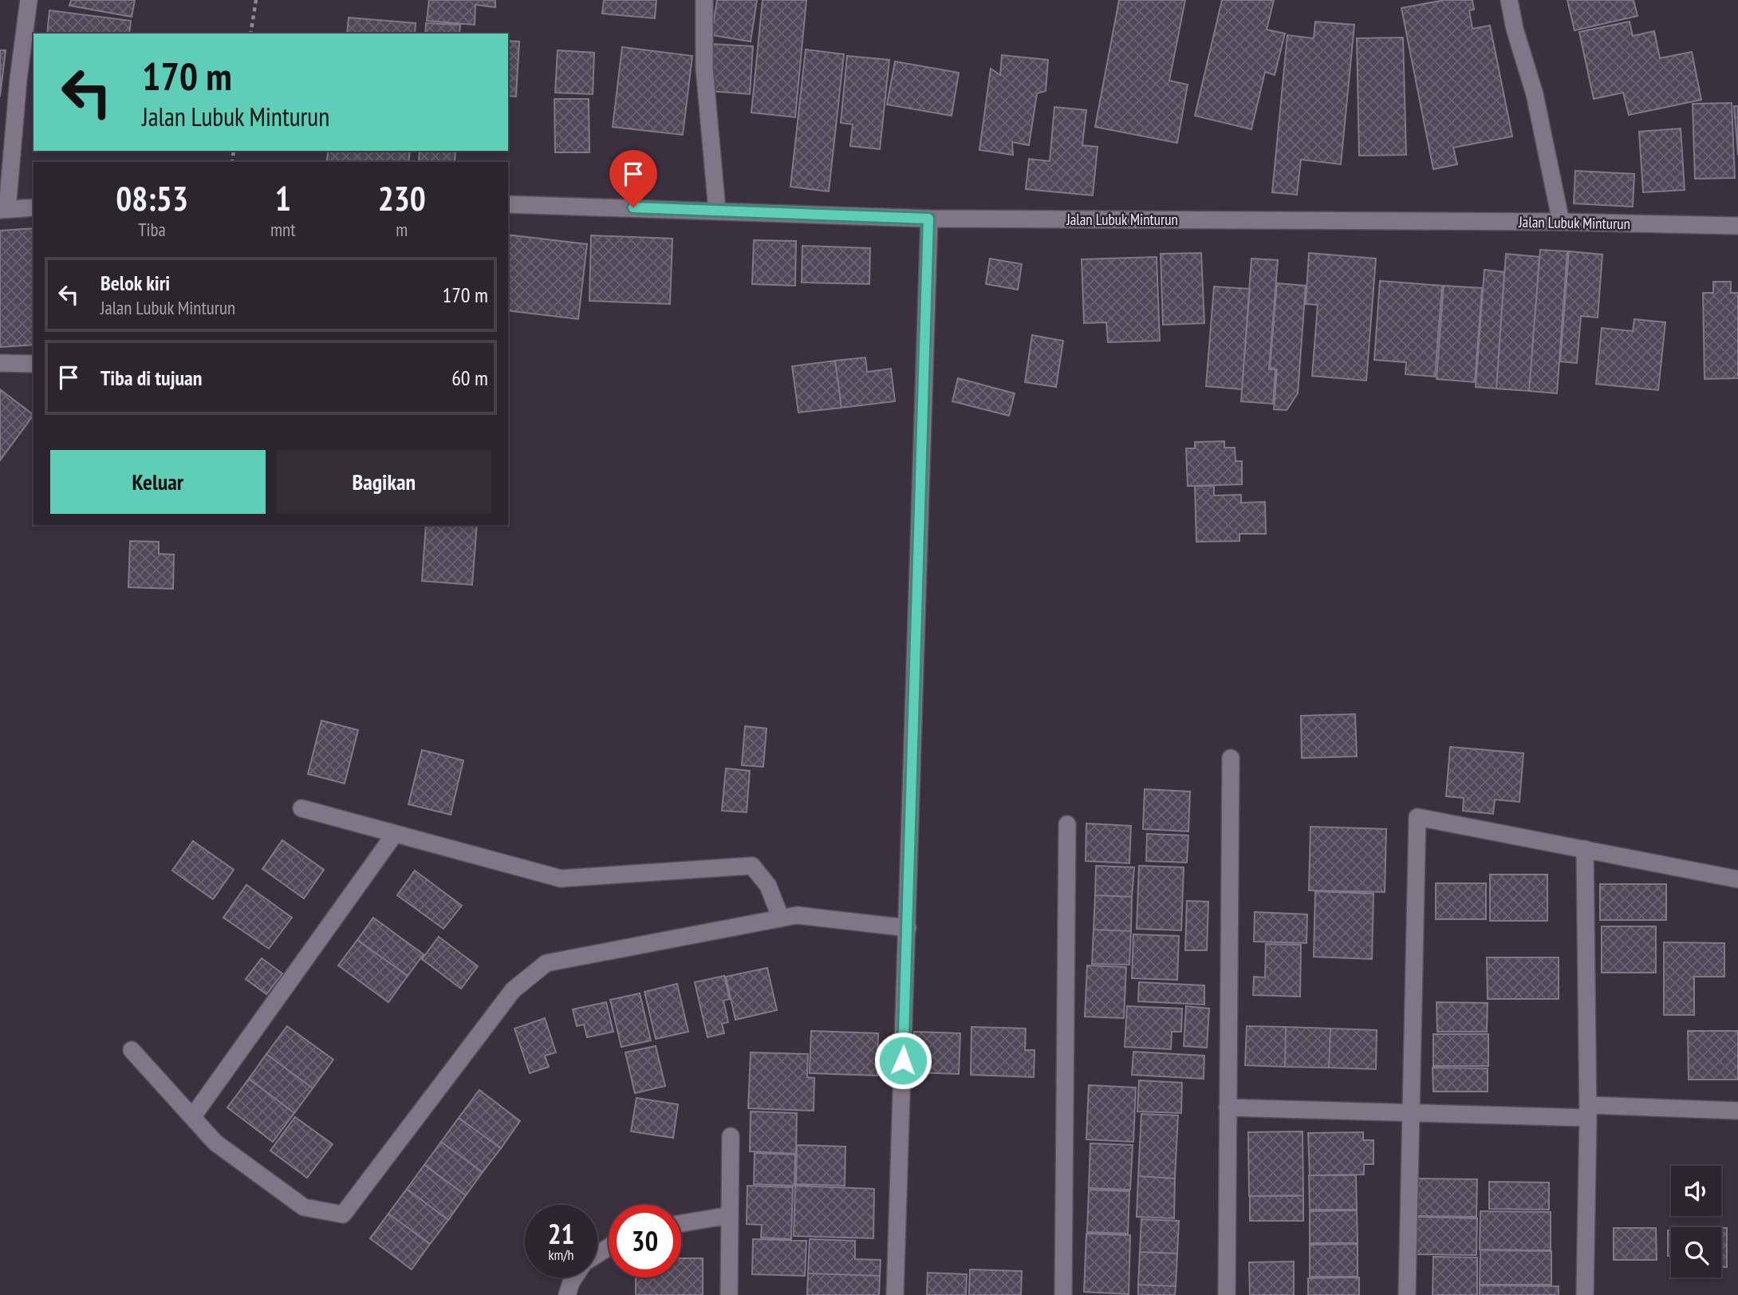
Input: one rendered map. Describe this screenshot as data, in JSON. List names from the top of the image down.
{
  "streets": {
    "street": ["Jalan Lubuk Minturun"]
  },
  "page": {
    "turn": ["170 m", "Jalan Lubuk Minturun"],
    "eta": [
      "08:53",
      "Tiba",
      "1",
      "mnt",
      "230",
      "m"
    ],
    "list": [
      {
        "name": "Belok kiri",
        "note": "Jalan Lubuk Minturun",
        "value": "170 m"
      },
      {
        "name": "Tiba di tujuan",
        "value": "60 m"
      }
    ],
    "buttons": ["Keluar", "Bagikan"],
    "speed": "21 km/h",
    "limit": "30"
  }
}
